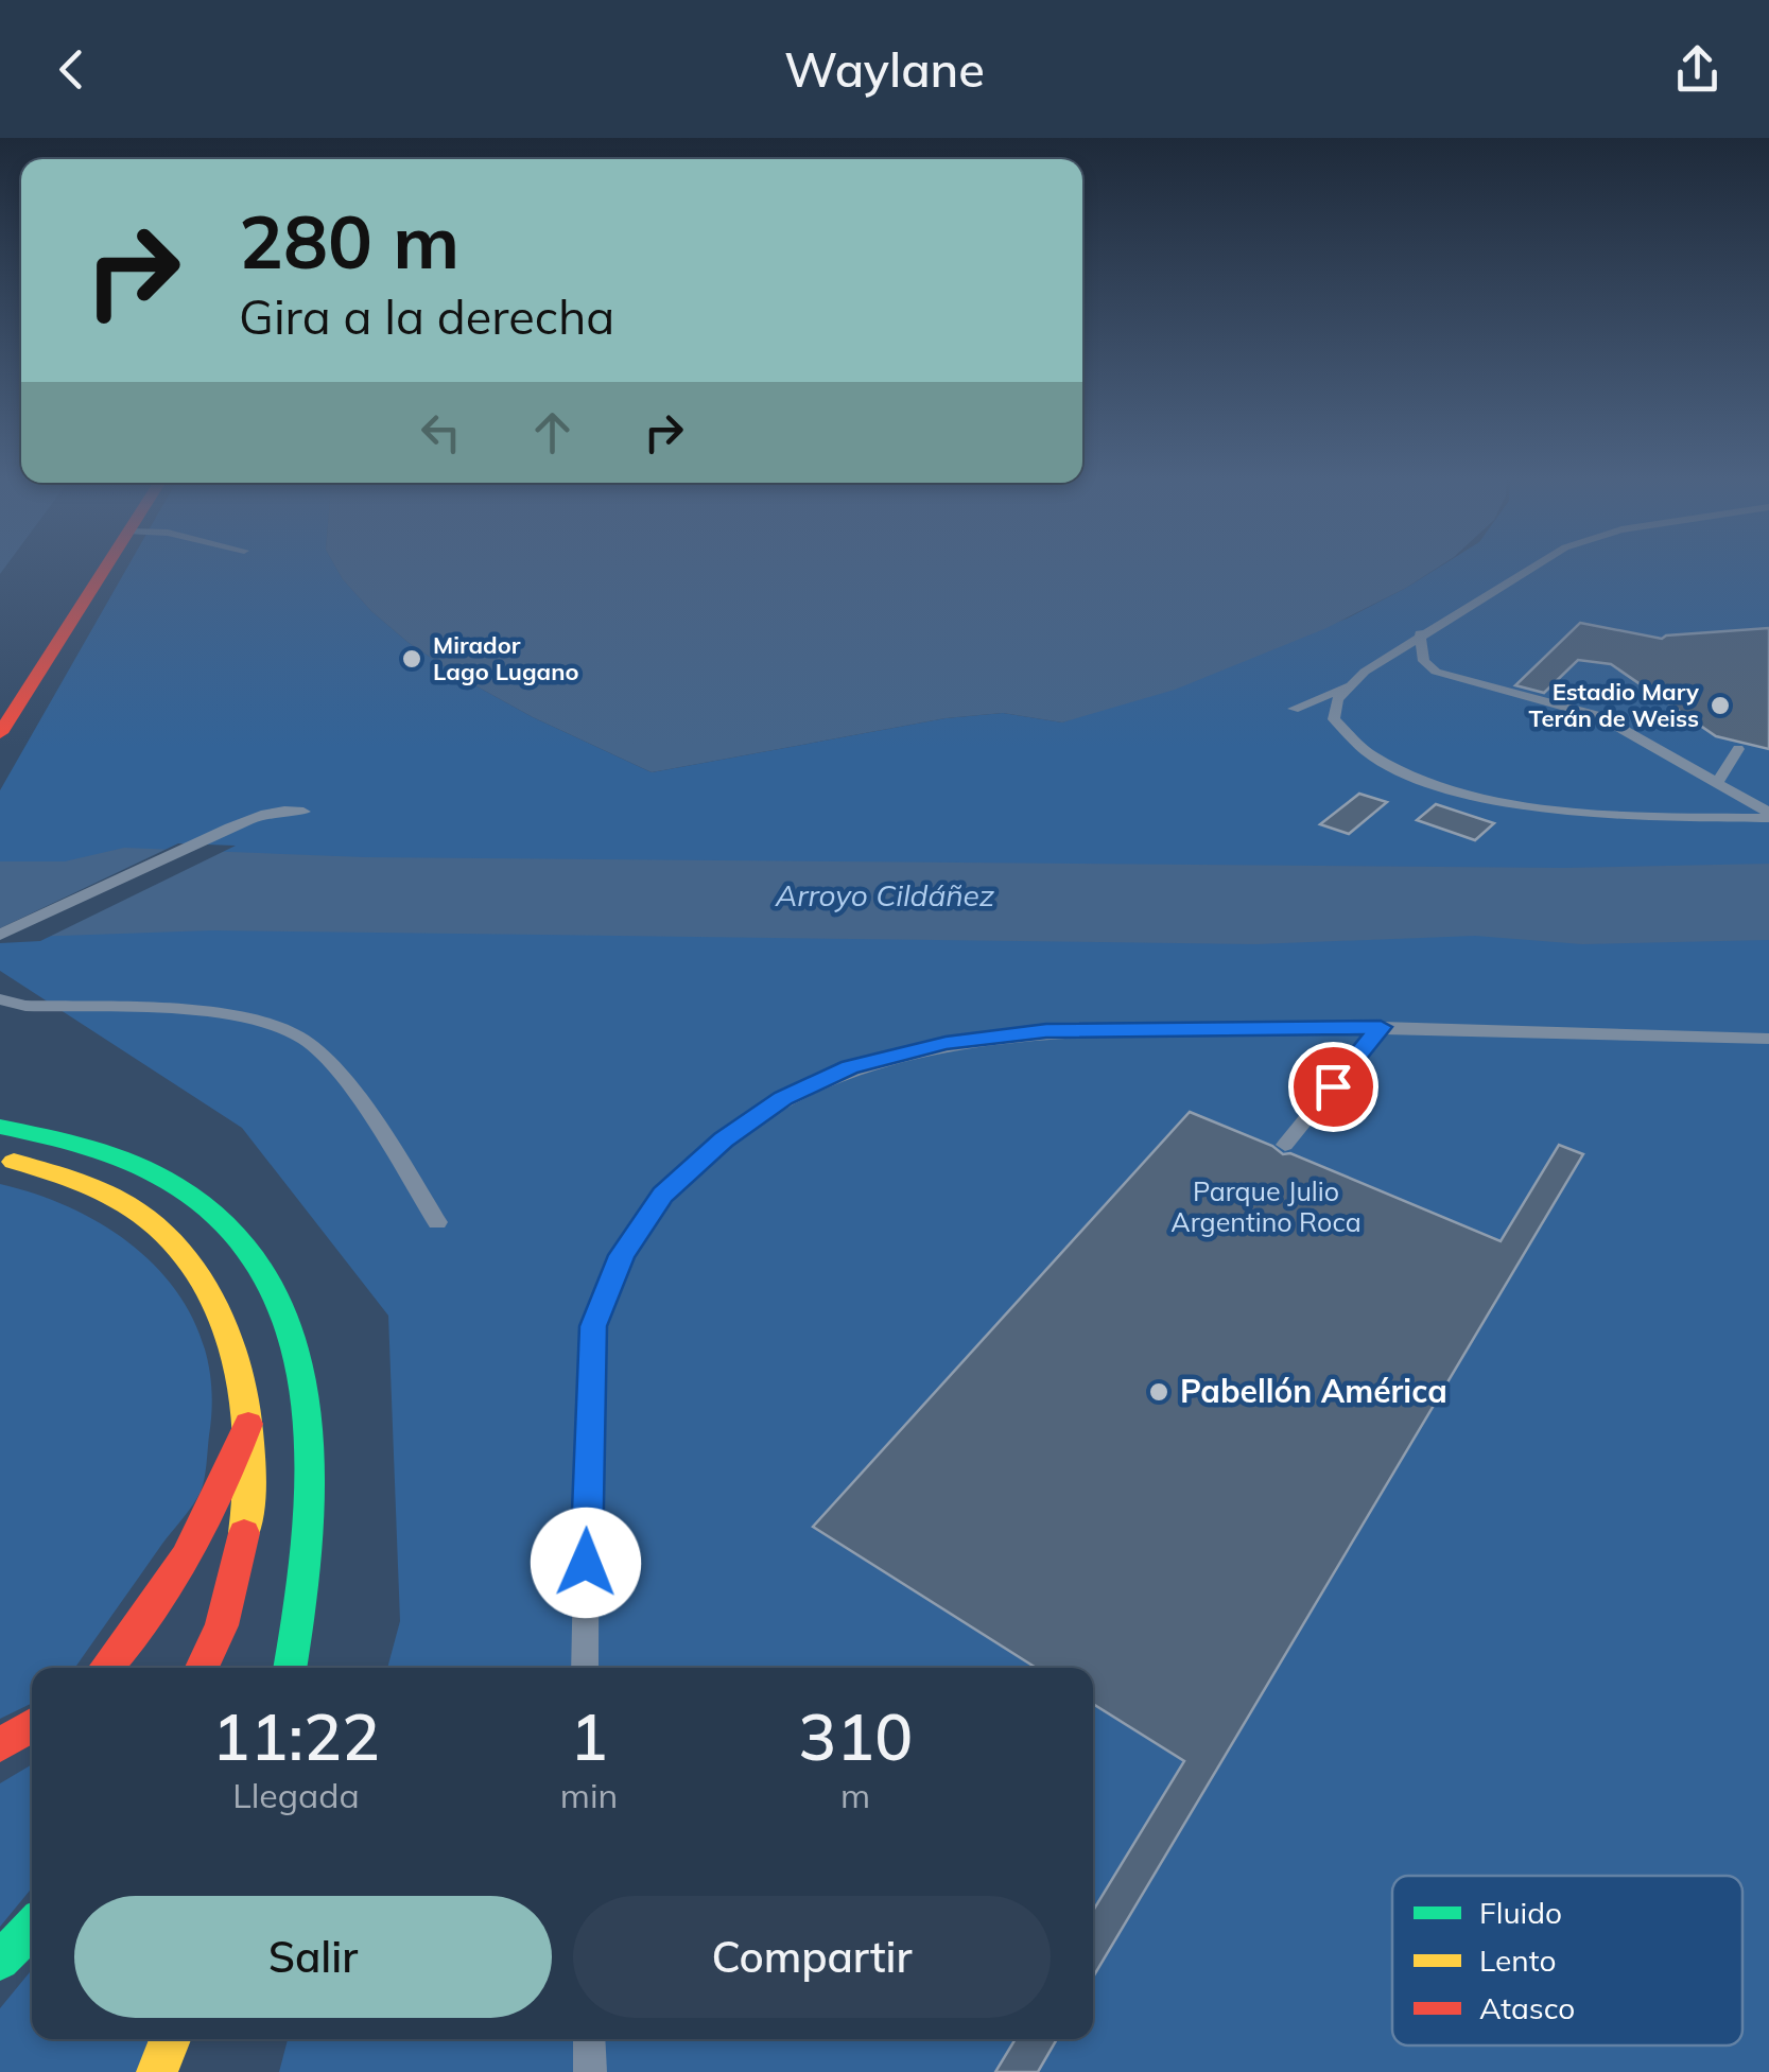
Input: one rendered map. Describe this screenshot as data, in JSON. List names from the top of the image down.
{
  "water": ["Arroyo Cildáñez"],
  "parks": ["Parque Julio Argentino Roca"],
  "places": ["Mirador Lago Lugano", "Estadio Mary Terán de Weiss", "Pabellón América"],
  "legend": ["Fluido", "Lento", "Atasco"],
  "page": {
    "header": "Waylane",
    "turn": ["280 m", "Gira a la derecha"],
    "eta": [
      "11:22",
      "Llegada",
      "1",
      "min",
      "310",
      "m"
    ],
    "buttons": ["Salir", "Compartir"]
  }
}
